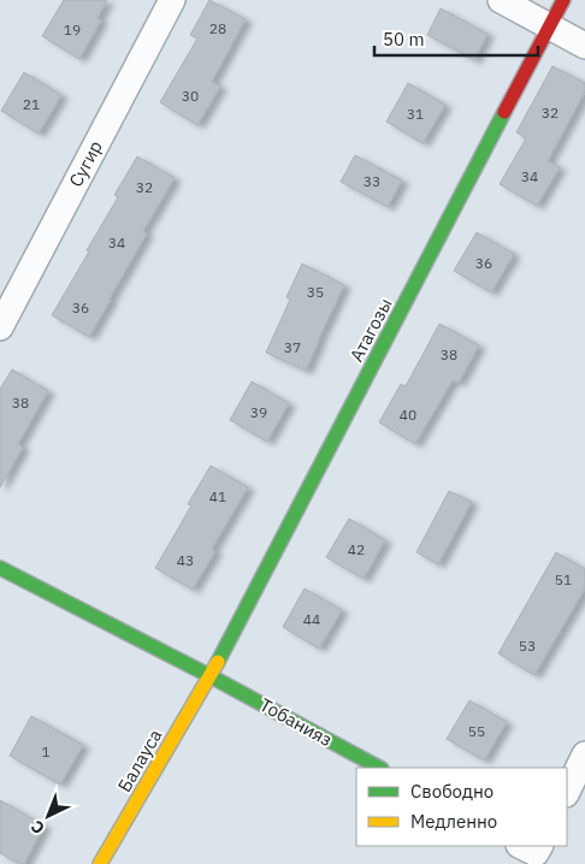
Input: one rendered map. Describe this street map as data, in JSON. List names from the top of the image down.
{
  "streets": {
    "street": [
      "Сугир",
      "Атагозы",
      "Тобанияз",
      "Балауса"
    ]
  },
  "crossings": [
    ["Атагозы", "Тобанияз"],
    ["Атагозы", "Балауса"],
    ["Тобанияз", "Балауса"]
  ],
  "house_numbers": [
    "28",
    "19",
    "30",
    "21",
    "32",
    "31",
    "34",
    "33",
    "32",
    "34",
    "36",
    "35",
    "36",
    "37",
    "38",
    "38",
    "39",
    "40",
    "41",
    "42",
    "43",
    "51",
    "44",
    "53",
    "55",
    "1"
  ],
  "legend": ["Свободно", "Медленно"],
  "scale_bar": "50 m",
  "north": "bottom left"
}
